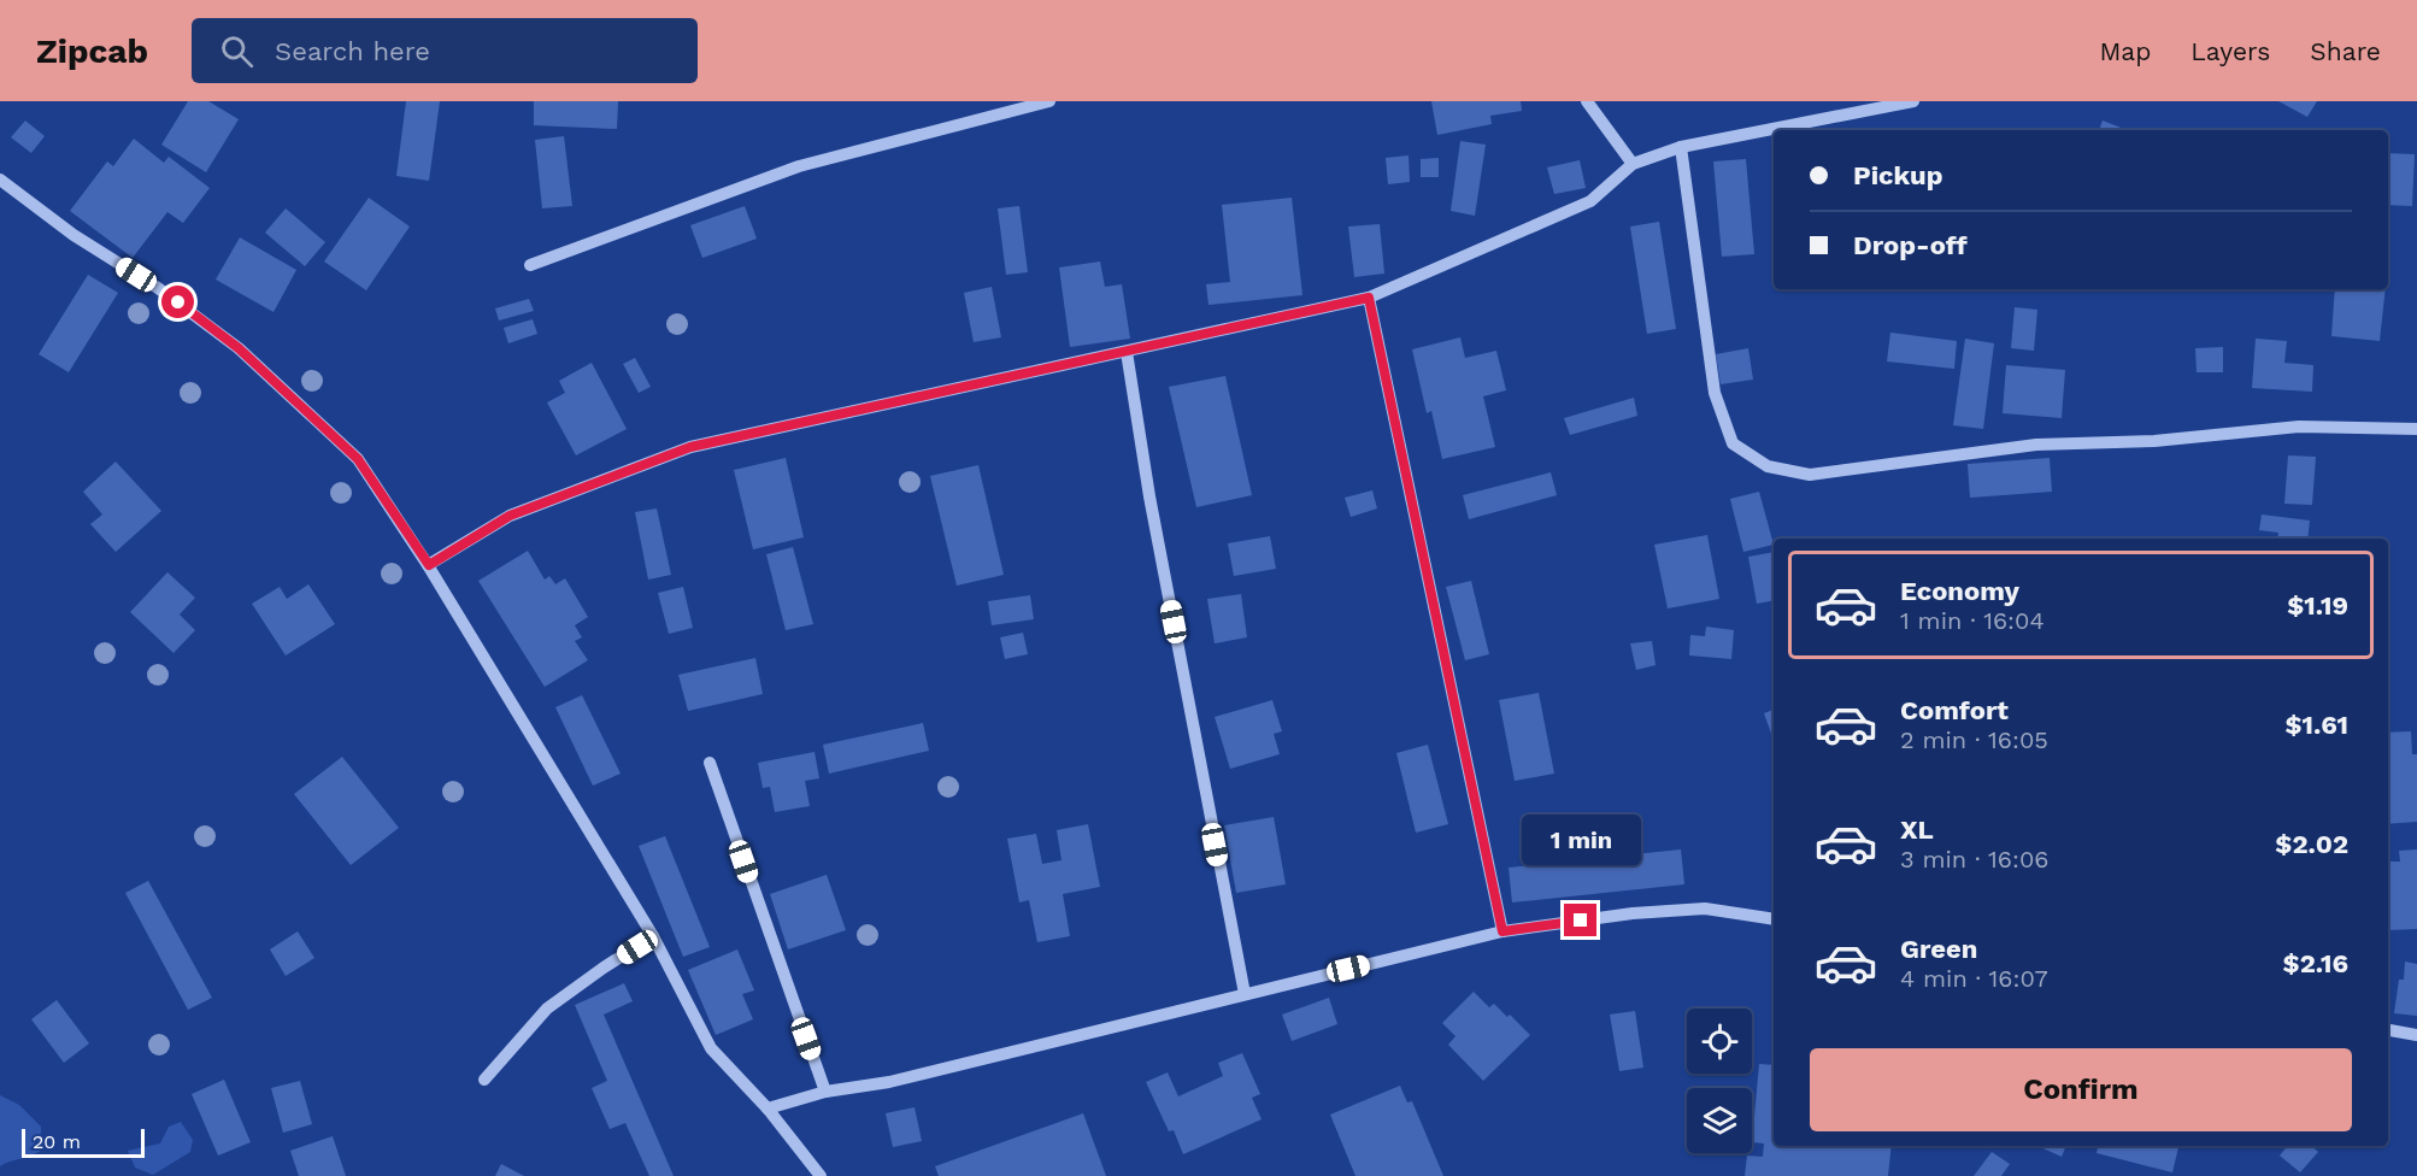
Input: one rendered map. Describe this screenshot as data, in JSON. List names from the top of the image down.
{
  "scale_bar": "20 m",
  "page": {
    "header": "Zipcab",
    "search": "Search here",
    "nav": ["Map", "Layers", "Share"],
    "banner": ["Pickup", "Drop-off"],
    "list": [
      {
        "name": "Economy",
        "note": "1 min · 16:04",
        "value": "$1.19"
      },
      {
        "name": "Comfort",
        "note": "2 min · 16:05",
        "value": "$1.61"
      },
      {
        "name": "XL",
        "note": "3 min · 16:06",
        "value": "$2.02"
      },
      {
        "name": "Green",
        "note": "4 min · 16:07",
        "value": "$2.16"
      }
    ],
    "bubble": "1 min",
    "buttons": "Confirm",
    "scale": "20 m"
  }
}
